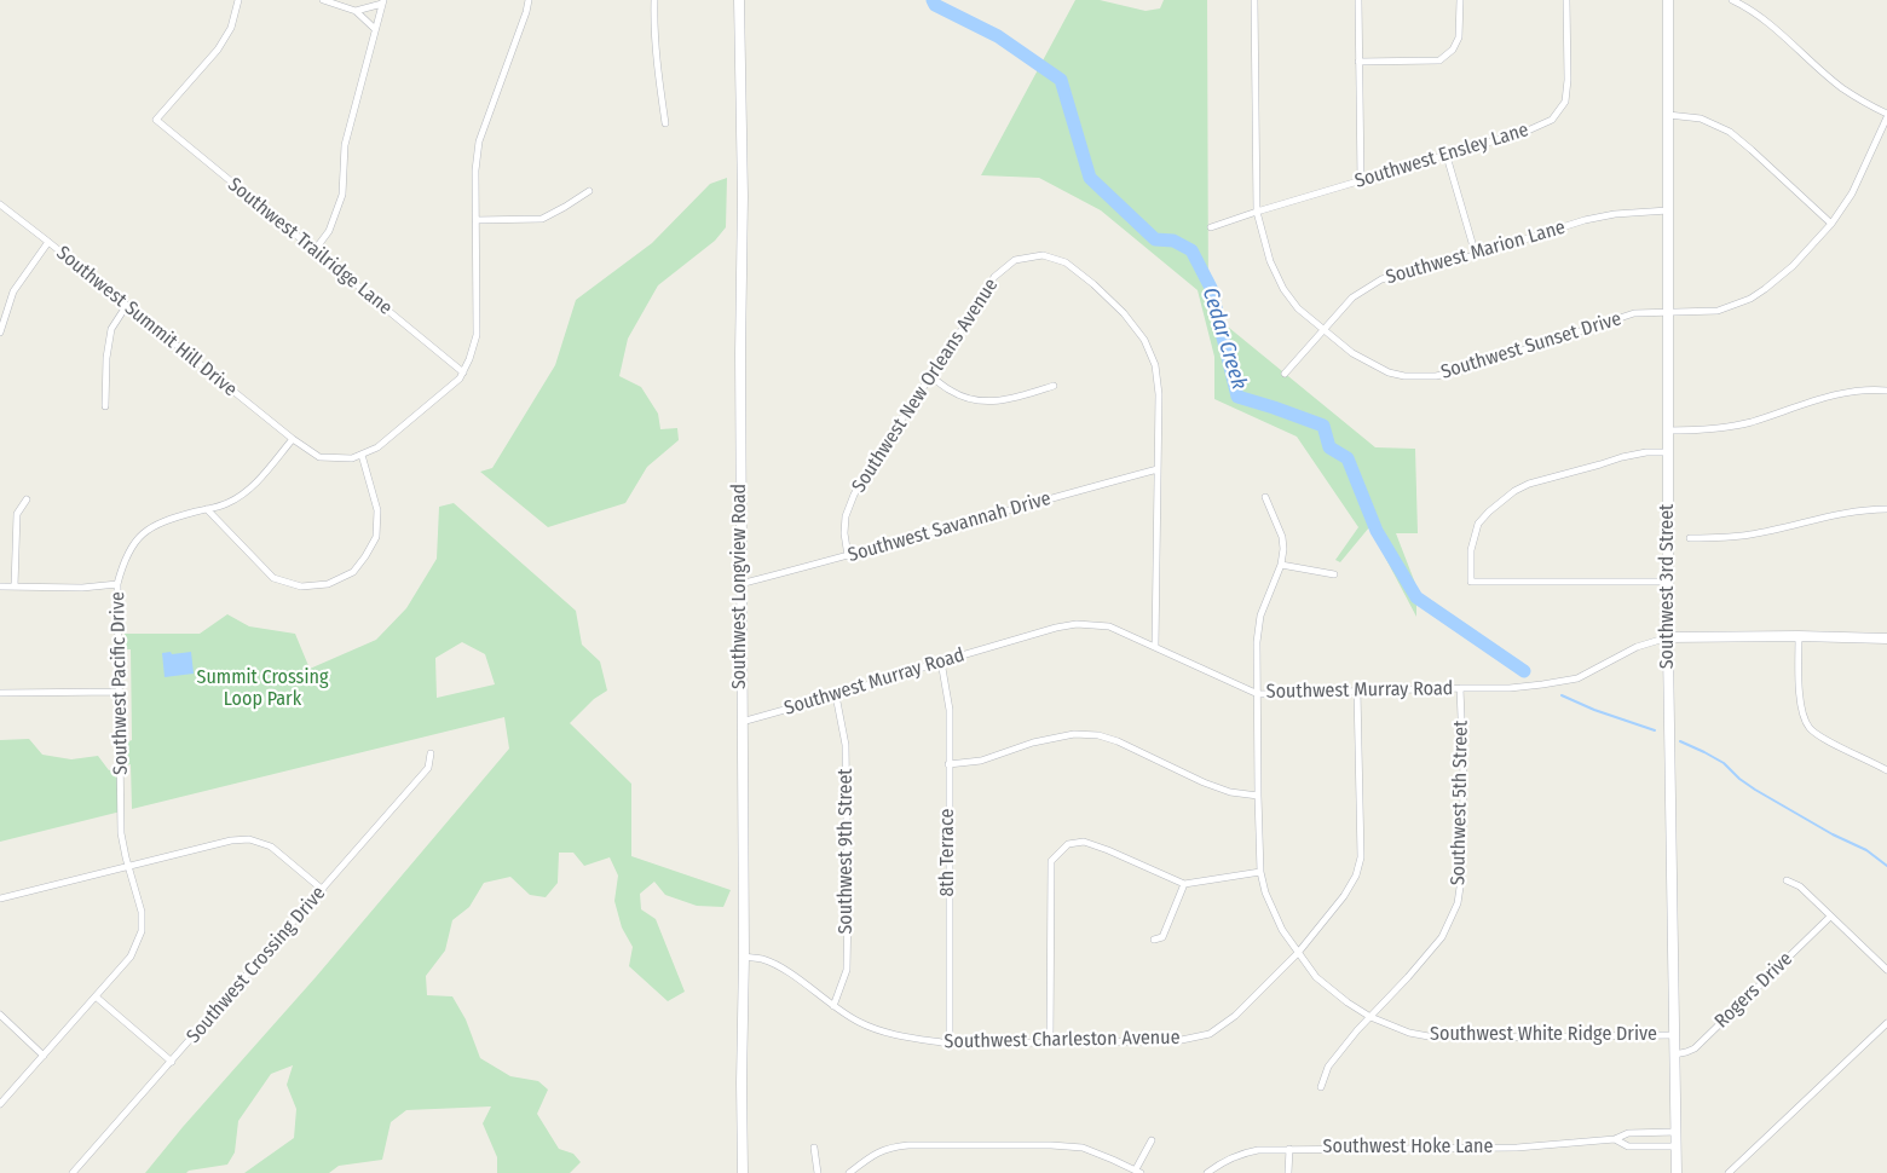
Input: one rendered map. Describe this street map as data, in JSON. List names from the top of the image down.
{
  "streets": {
    "street": [
      "Southwest Ensley Lane",
      "Southwest Trailridge Lane",
      "Southwest Marion Lane",
      "Southwest Summit Hill Drive",
      "Southwest Sunset Drive",
      "Southwest New Orleans Avenue",
      "Southwest Savannah Drive",
      "Southwest Longview Road",
      "Southwest 3rd Street",
      "Southwest Murray Road",
      "Southwest Pacific Drive",
      "Southwest 5th Street",
      "Southwest 9th Street",
      "8th Terrace",
      "Southwest Crossing Drive",
      "Rogers Drive",
      "Southwest White Ridge Drive",
      "Southwest Charleston Avenue",
      "Southwest Hoke Lane"
    ]
  },
  "crossings": [
    ["Southwest Ensley Lane", "Southwest Sunset Drive"],
    ["Southwest Marion Lane", "Southwest Sunset Drive"],
    ["Southwest Marion Lane", "Southwest 3rd Street"],
    ["Southwest Summit Hill Drive", "Southwest Pacific Drive"],
    ["Southwest Sunset Drive", "Southwest 3rd Street"],
    ["Southwest New Orleans Avenue", "Southwest Savannah Drive"],
    ["Southwest New Orleans Avenue", "Southwest Murray Road"],
    ["Southwest Savannah Drive", "Southwest Longview Road"],
    ["Southwest Longview Road", "Southwest Murray Road"],
    ["Southwest Longview Road", "Southwest Charleston Avenue"],
    ["Southwest 3rd Street", "Southwest Murray Road"],
    ["Southwest 3rd Street", "Rogers Drive"],
    ["Southwest 3rd Street", "Southwest White Ridge Drive"],
    ["Southwest 3rd Street", "Southwest Hoke Lane"],
    ["Southwest Murray Road", "Southwest 5th Street"],
    ["Southwest Murray Road", "Southwest 9th Street"],
    ["Southwest Murray Road", "8th Terrace"],
    ["Southwest Murray Road", "Southwest White Ridge Drive"],
    ["Southwest Murray Road", "Southwest Charleston Avenue"],
    ["Southwest 5th Street", "Southwest White Ridge Drive"],
    ["Southwest 9th Street", "Southwest Charleston Avenue"],
    ["8th Terrace", "Southwest Charleston Avenue"],
    ["Southwest White Ridge Drive", "Southwest Charleston Avenue"]
  ],
  "water": ["Cedar Creek"],
  "parks": ["Summit Crossing Loop Park"]
}
